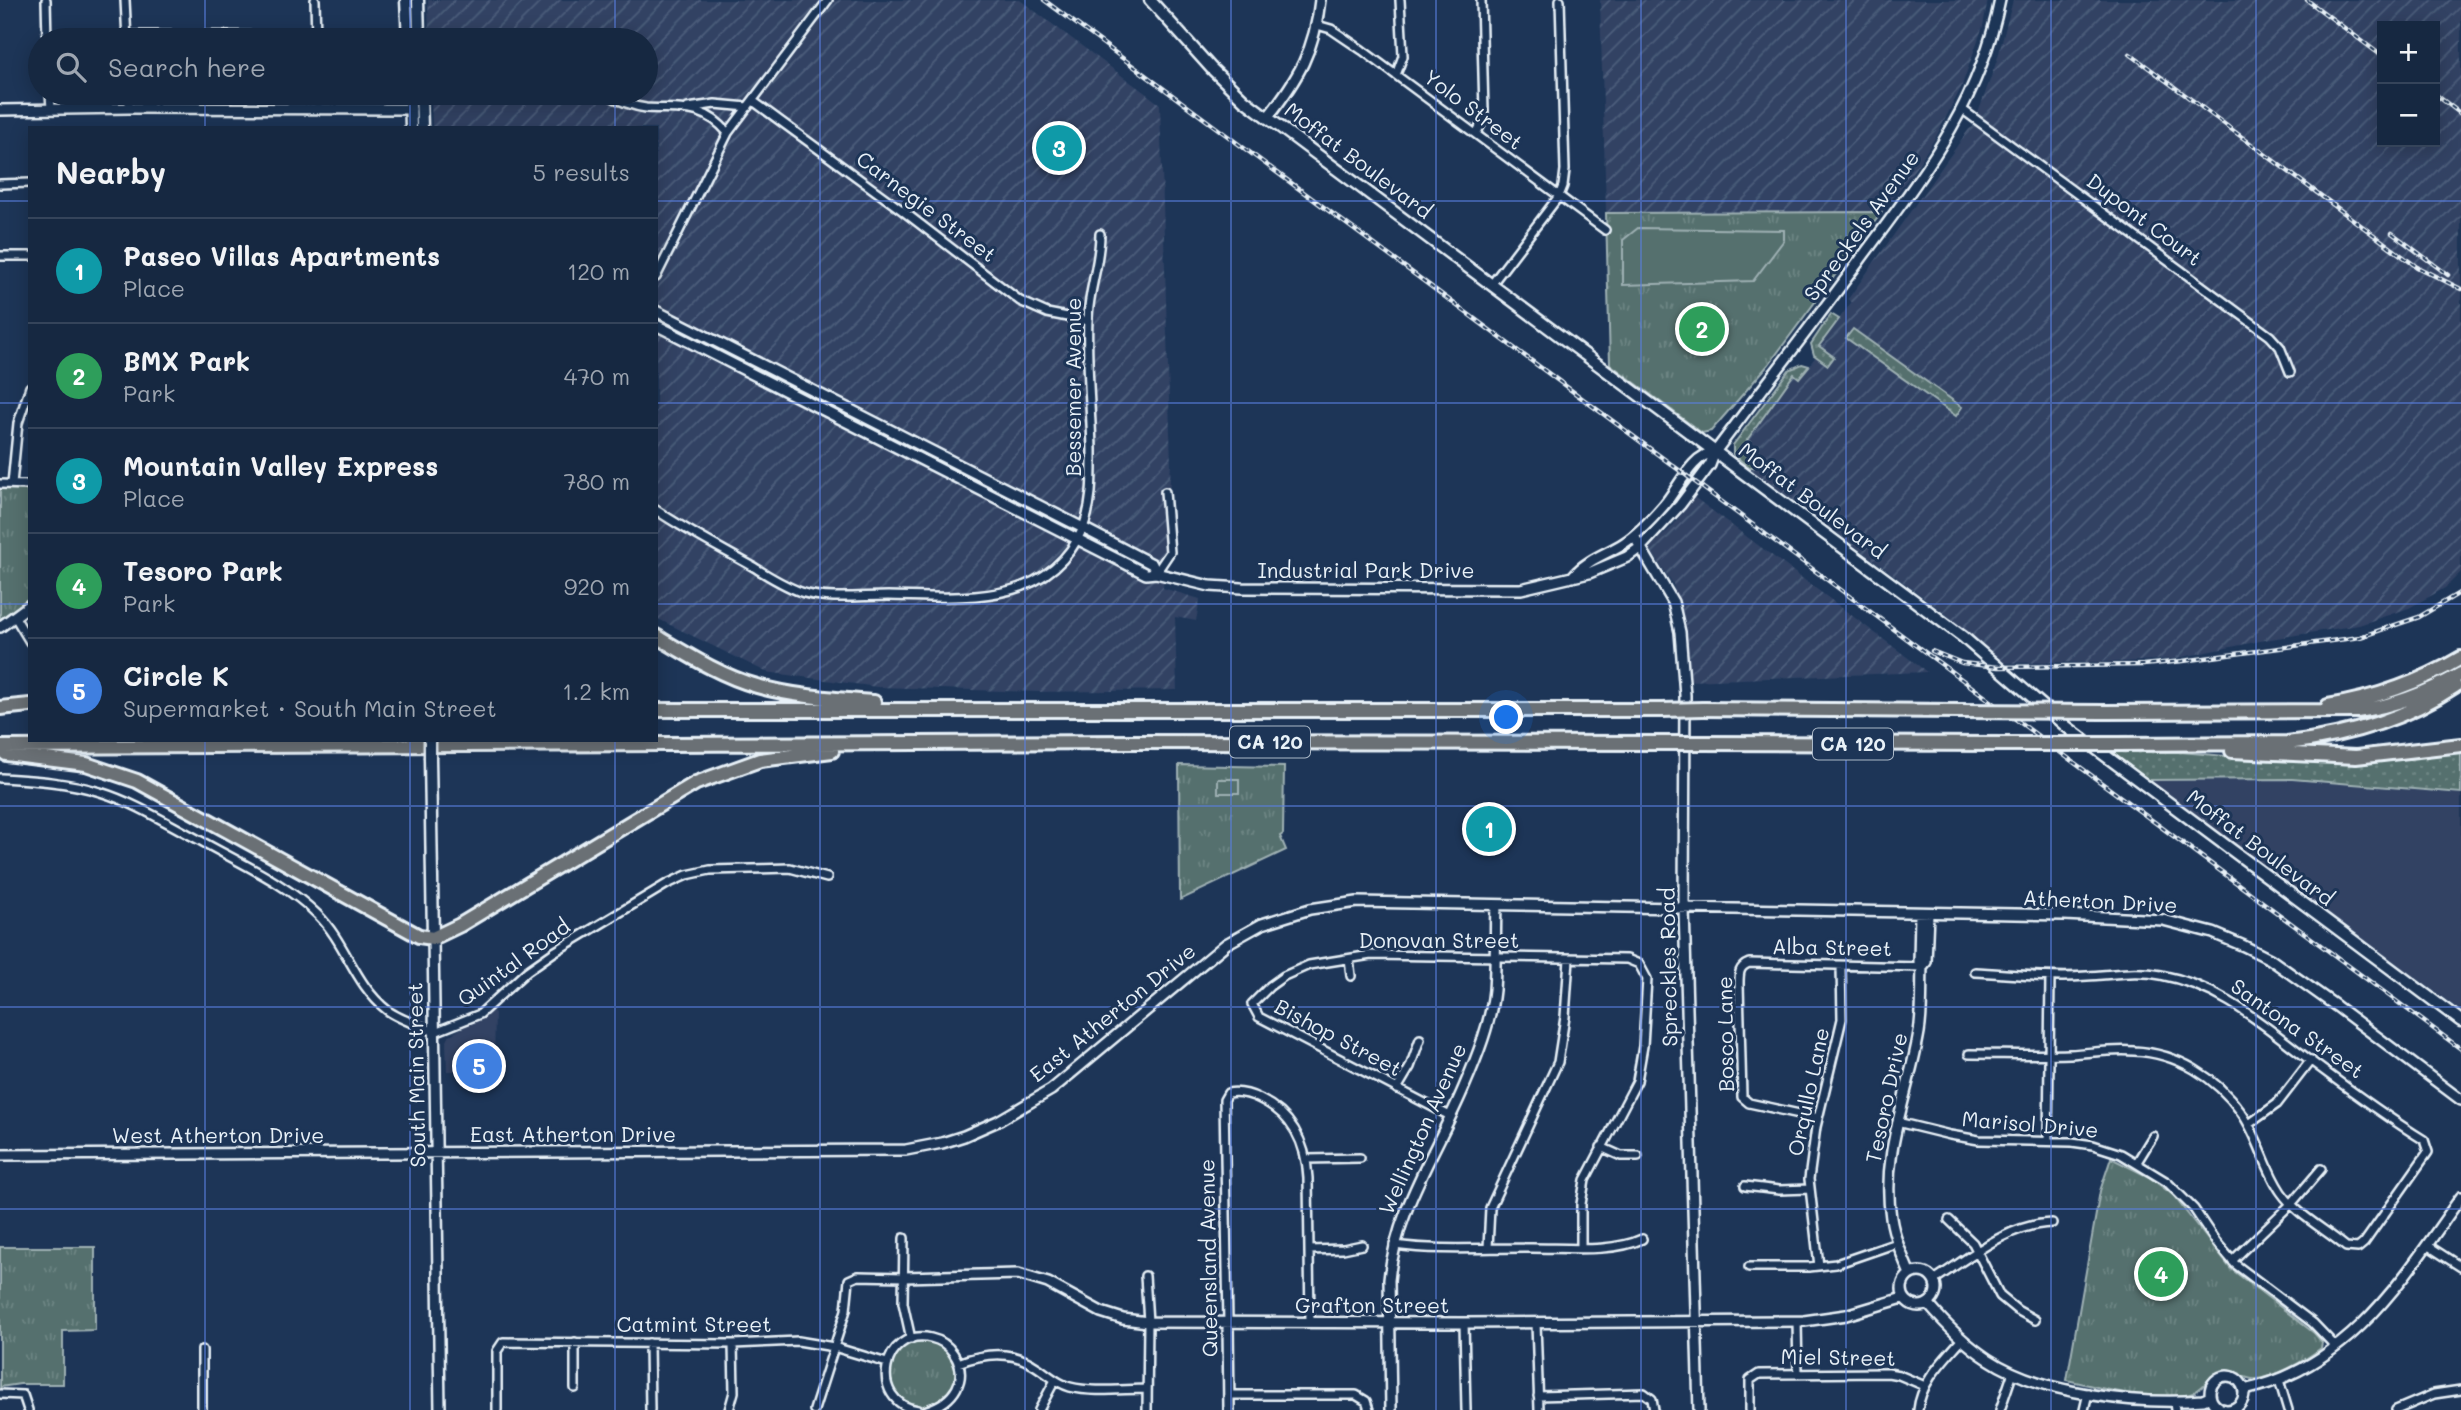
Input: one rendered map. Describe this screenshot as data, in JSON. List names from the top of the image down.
{
  "streets": {
    "highway": ["CA 120"],
    "main road": ["Moffat Boulevard", "South Main Street"],
    "street": [
      "Yolo Street",
      "Carnegie Street",
      "Dupont Court",
      "Spreckels Avenue",
      "Bessemer Avenue",
      "Industrial Park Drive",
      "Atherton Drive",
      "Donovan Street",
      "Alba Street",
      "Quintal Road",
      "Spreckles Road",
      "East Atherton Drive",
      "Santona Street",
      "Bosco Lane",
      "Bishop Street",
      "Orqullo Lane",
      "Tesoro Drive",
      "Marisol Drive",
      "Wellington Avenue",
      "West Atherton Drive",
      "Queensland Avenue",
      "Grafton Street",
      "Catmint Street",
      "Miel Street"
    ]
  },
  "crossings": [
    ["Moffat Boulevard", "Spreckels Avenue"],
    ["Moffat Boulevard", "Industrial Park Drive"],
    ["Carnegie Street", "Bessemer Avenue"],
    ["Dupont Court", "Spreckels Avenue"],
    ["Spreckels Avenue", "Industrial Park Drive"],
    ["Bessemer Avenue", "Industrial Park Drive"],
    ["Industrial Park Drive", "Spreckles Road"],
    ["Atherton Drive", "Spreckles Road"],
    ["Atherton Drive", "East Atherton Drive"],
    ["Atherton Drive", "Tesoro Drive"],
    ["Donovan Street", "Bishop Street"],
    ["Donovan Street", "Wellington Avenue"],
    ["Alba Street", "Bosco Lane"],
    ["Alba Street", "Orqullo Lane"],
    ["Alba Street", "Tesoro Drive"],
    ["Quintal Road", "South Main Street"],
    ["Spreckles Road", "East Atherton Drive"],
    ["Spreckles Road", "Grafton Street"],
    ["East Atherton Drive", "South Main Street"],
    ["East Atherton Drive", "Wellington Avenue"],
    ["East Atherton Drive", "West Atherton Drive"],
    ["Bosco Lane", "Orqullo Lane"],
    ["Bishop Street", "Wellington Avenue"],
    ["South Main Street", "West Atherton Drive"],
    ["Tesoro Drive", "Marisol Drive"],
    ["Tesoro Drive", "Grafton Street"],
    ["Wellington Avenue", "Grafton Street"],
    ["Queensland Avenue", "Grafton Street"],
    ["Grafton Street", "Catmint Street"]
  ],
  "page": {
    "map_buttons": ["+", "−"],
    "search": "Search here",
    "pins": [
      "3",
      "2",
      "1",
      "5",
      "4"
    ],
    "heading": ["Nearby", "5 results"],
    "list": [
      {
        "mark": "1",
        "name": "Paseo Villas Apartments",
        "note": "Place",
        "value": "120 m"
      },
      {
        "mark": "2",
        "name": "BMX Park",
        "note": "Park",
        "value": "470 m"
      },
      {
        "mark": "3",
        "name": "Mountain Valley Express",
        "note": "Place",
        "value": "780 m"
      },
      {
        "mark": "4",
        "name": "Tesoro Park",
        "note": "Park",
        "value": "920 m"
      },
      {
        "mark": "5",
        "name": "Circle K",
        "note": "Supermarket · South Main Street",
        "value": "1.2 km"
      }
    ]
  }
}
